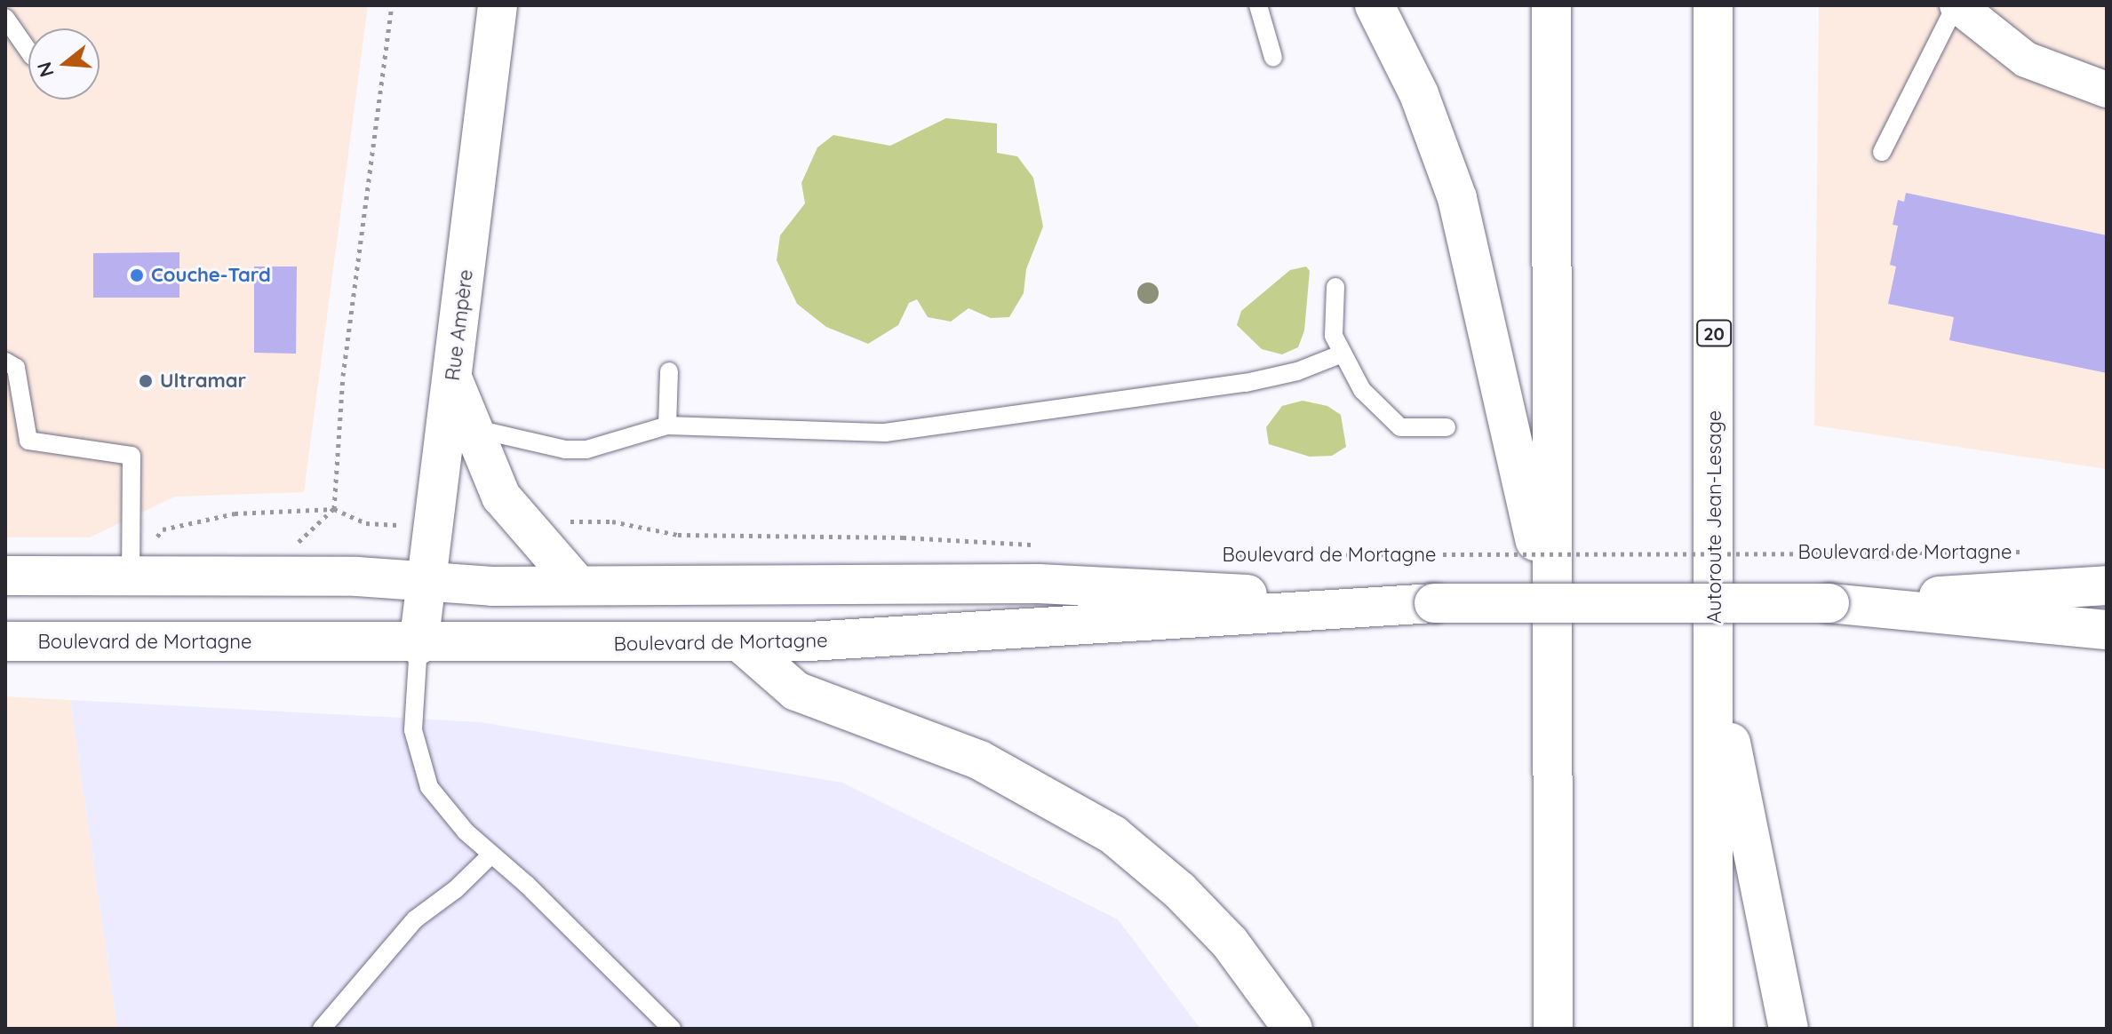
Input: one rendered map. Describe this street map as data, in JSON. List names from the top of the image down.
{
  "streets": {
    "main road": [
      "Rue Ampère",
      "20",
      "Autoroute Jean-Lesage",
      "Boulevard de Mortagne"
    ]
  },
  "places": ["Couche-Tard", "Ultramar"],
  "north": "left"
}
